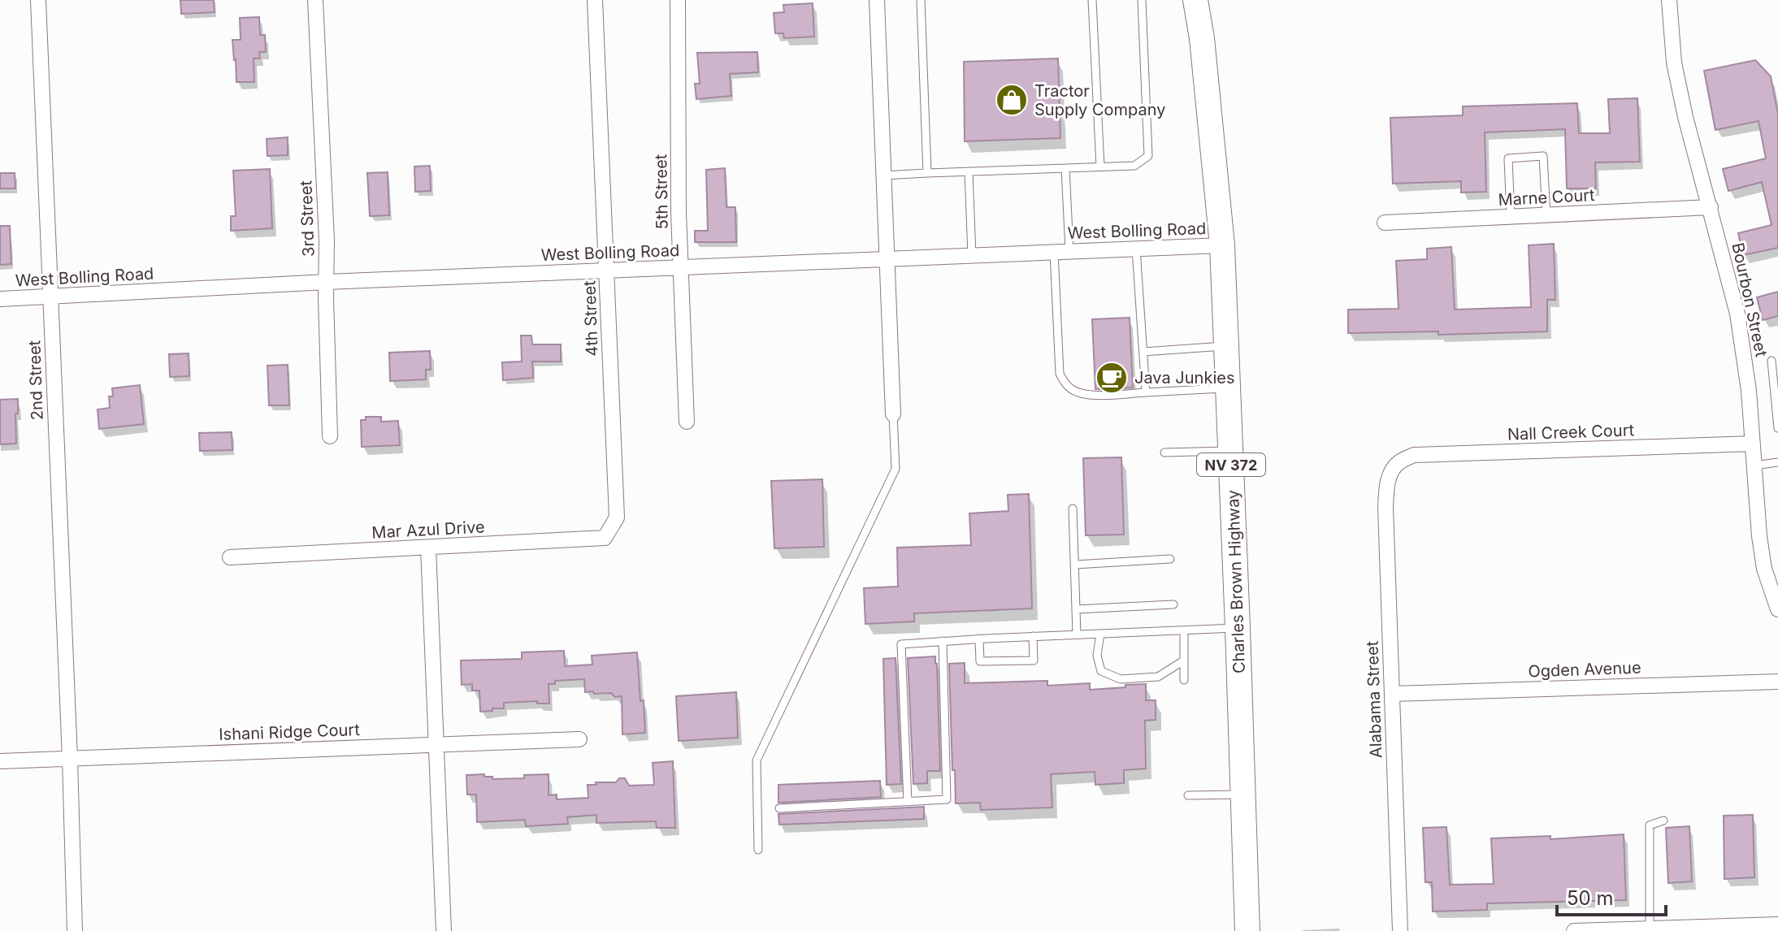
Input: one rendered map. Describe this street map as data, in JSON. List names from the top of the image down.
{
  "streets": {
    "main road": ["NV 372", "Charles Brown Highway"],
    "street": [
      "5th Street",
      "Marne Court",
      "3rd Street",
      "West Bolling Road",
      "Bourbon Street",
      "4th Street",
      "2nd Street",
      "Nall Creek Court",
      "Mar Azul Drive",
      "Ogden Avenue",
      "Alabama Street",
      "Ishani Ridge Court"
    ]
  },
  "crossings": [
    ["5th Street", "West Bolling Road"],
    ["Marne Court", "Bourbon Street"],
    ["3rd Street", "West Bolling Road"],
    ["West Bolling Road", "4th Street"],
    ["West Bolling Road", "2nd Street"],
    ["West Bolling Road", "Charles Brown Highway"],
    ["Bourbon Street", "Nall Creek Court"],
    ["4th Street", "Mar Azul Drive"],
    ["2nd Street", "Ishani Ridge Court"],
    ["Nall Creek Court", "Alabama Street"],
    ["Ogden Avenue", "Alabama Street"]
  ],
  "places": {
    "shop": ["Tractor Supply Company"],
    "cafe": ["Java Junkies"]
  },
  "scale_bar": "50 m"
}
